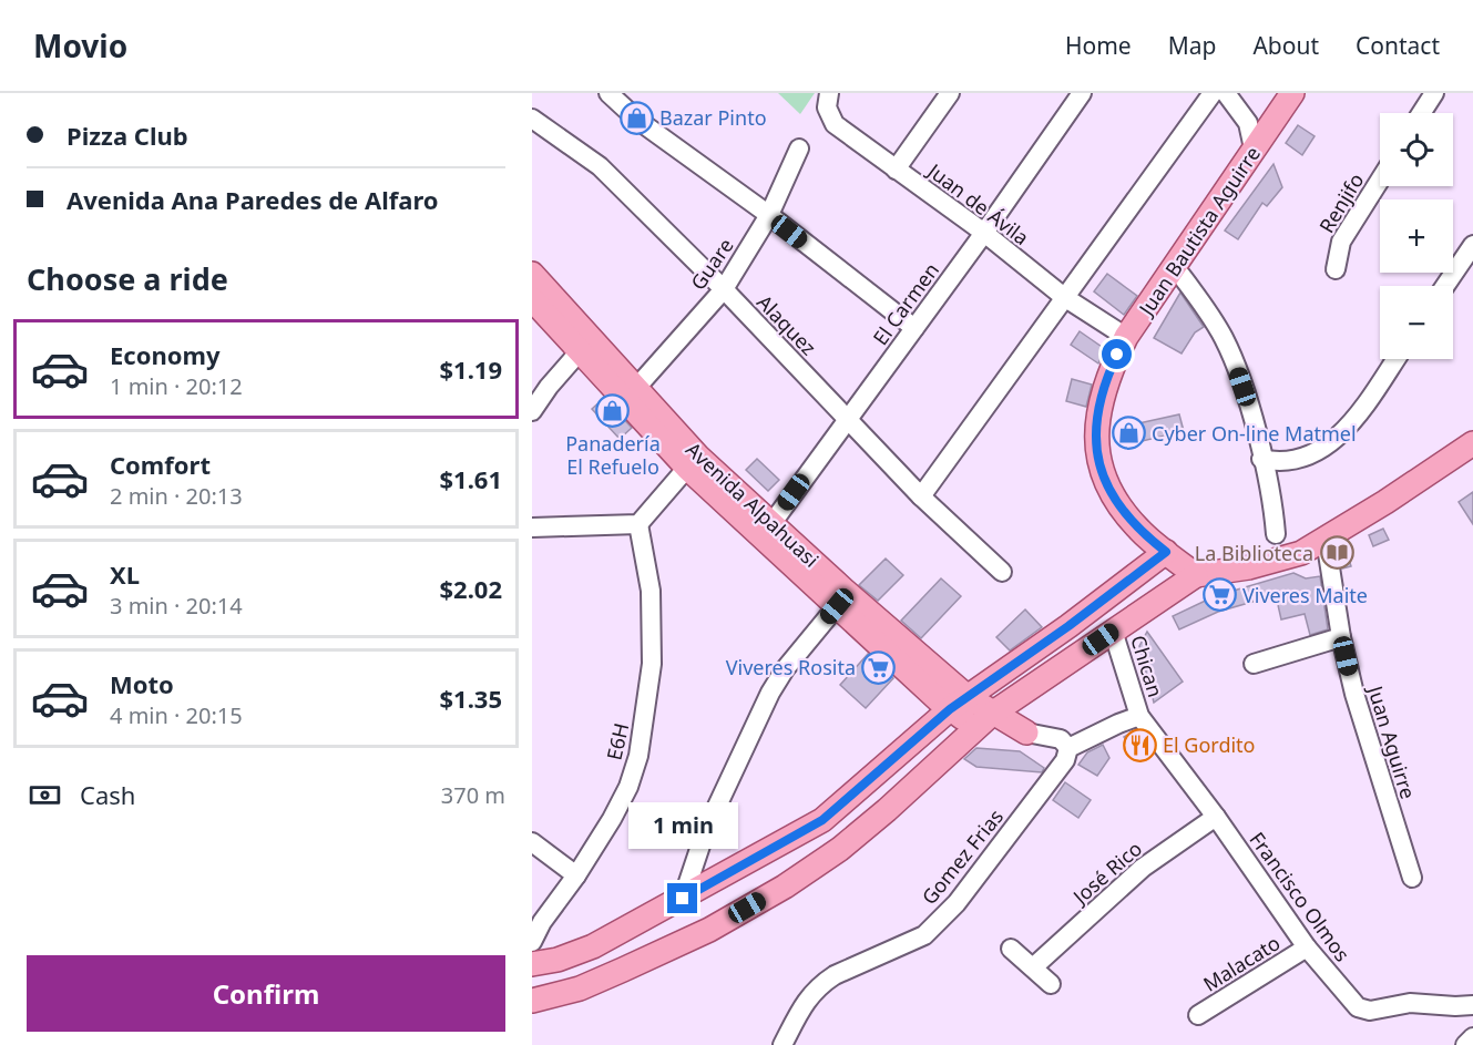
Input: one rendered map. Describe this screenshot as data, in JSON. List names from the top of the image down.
{
  "streets": {
    "main road": ["Juan Bautista Aguirre", "Avenida Alpahuasi"],
    "street": [
      "Renjifo",
      "Juan de Ávila",
      "Guare",
      "El Carmen",
      "Alaquez",
      "Chican",
      "E6H",
      "Juan Aguirre",
      "Gomez Frias",
      "José Rico",
      "Francisco Olmos",
      "Malacato"
    ]
  },
  "crossings": [
    ["Juan de Ávila", "Juan Bautista Aguirre"],
    ["Juan de Ávila", "El Carmen"],
    ["Guare", "Alaquez"],
    ["Guare", "Avenida Alpahuasi"],
    ["El Carmen", "Alaquez"],
    ["El Carmen", "Avenida Alpahuasi"],
    ["Avenida Alpahuasi", "Gomez Frias"],
    ["Chican", "Francisco Olmos"],
    ["José Rico", "Francisco Olmos"],
    ["Francisco Olmos", "Malacato"]
  ],
  "places": {
    "shop": ["Bazar Pinto", "Panadería El Refuelo", "Cyber On-line Matmel"],
    "library": ["La Biblioteca"],
    "supermarket": ["Viveres Maite", "Viveres Rosita"],
    "restaurant": ["El Gordito"]
  },
  "page": {
    "header": "Movio",
    "nav": [
      "Home",
      "Map",
      "About",
      "Contact"
    ],
    "banner": ["Pizza Club", "Avenida Ana Paredes de Alfaro"],
    "map_buttons": ["+", "−"],
    "heading": "Choose a ride",
    "list": [
      {
        "name": "Economy",
        "note": "1 min · 20:12",
        "value": "$1.19"
      },
      {
        "name": "Comfort",
        "note": "2 min · 20:13",
        "value": "$1.61"
      },
      {
        "name": "XL",
        "note": "3 min · 20:14",
        "value": "$2.02"
      },
      {
        "name": "Moto",
        "note": "4 min · 20:15",
        "value": "$1.35"
      }
    ],
    "pay": ["Cash", "370 m"],
    "bubble": "1 min",
    "buttons": "Confirm"
  }
}
